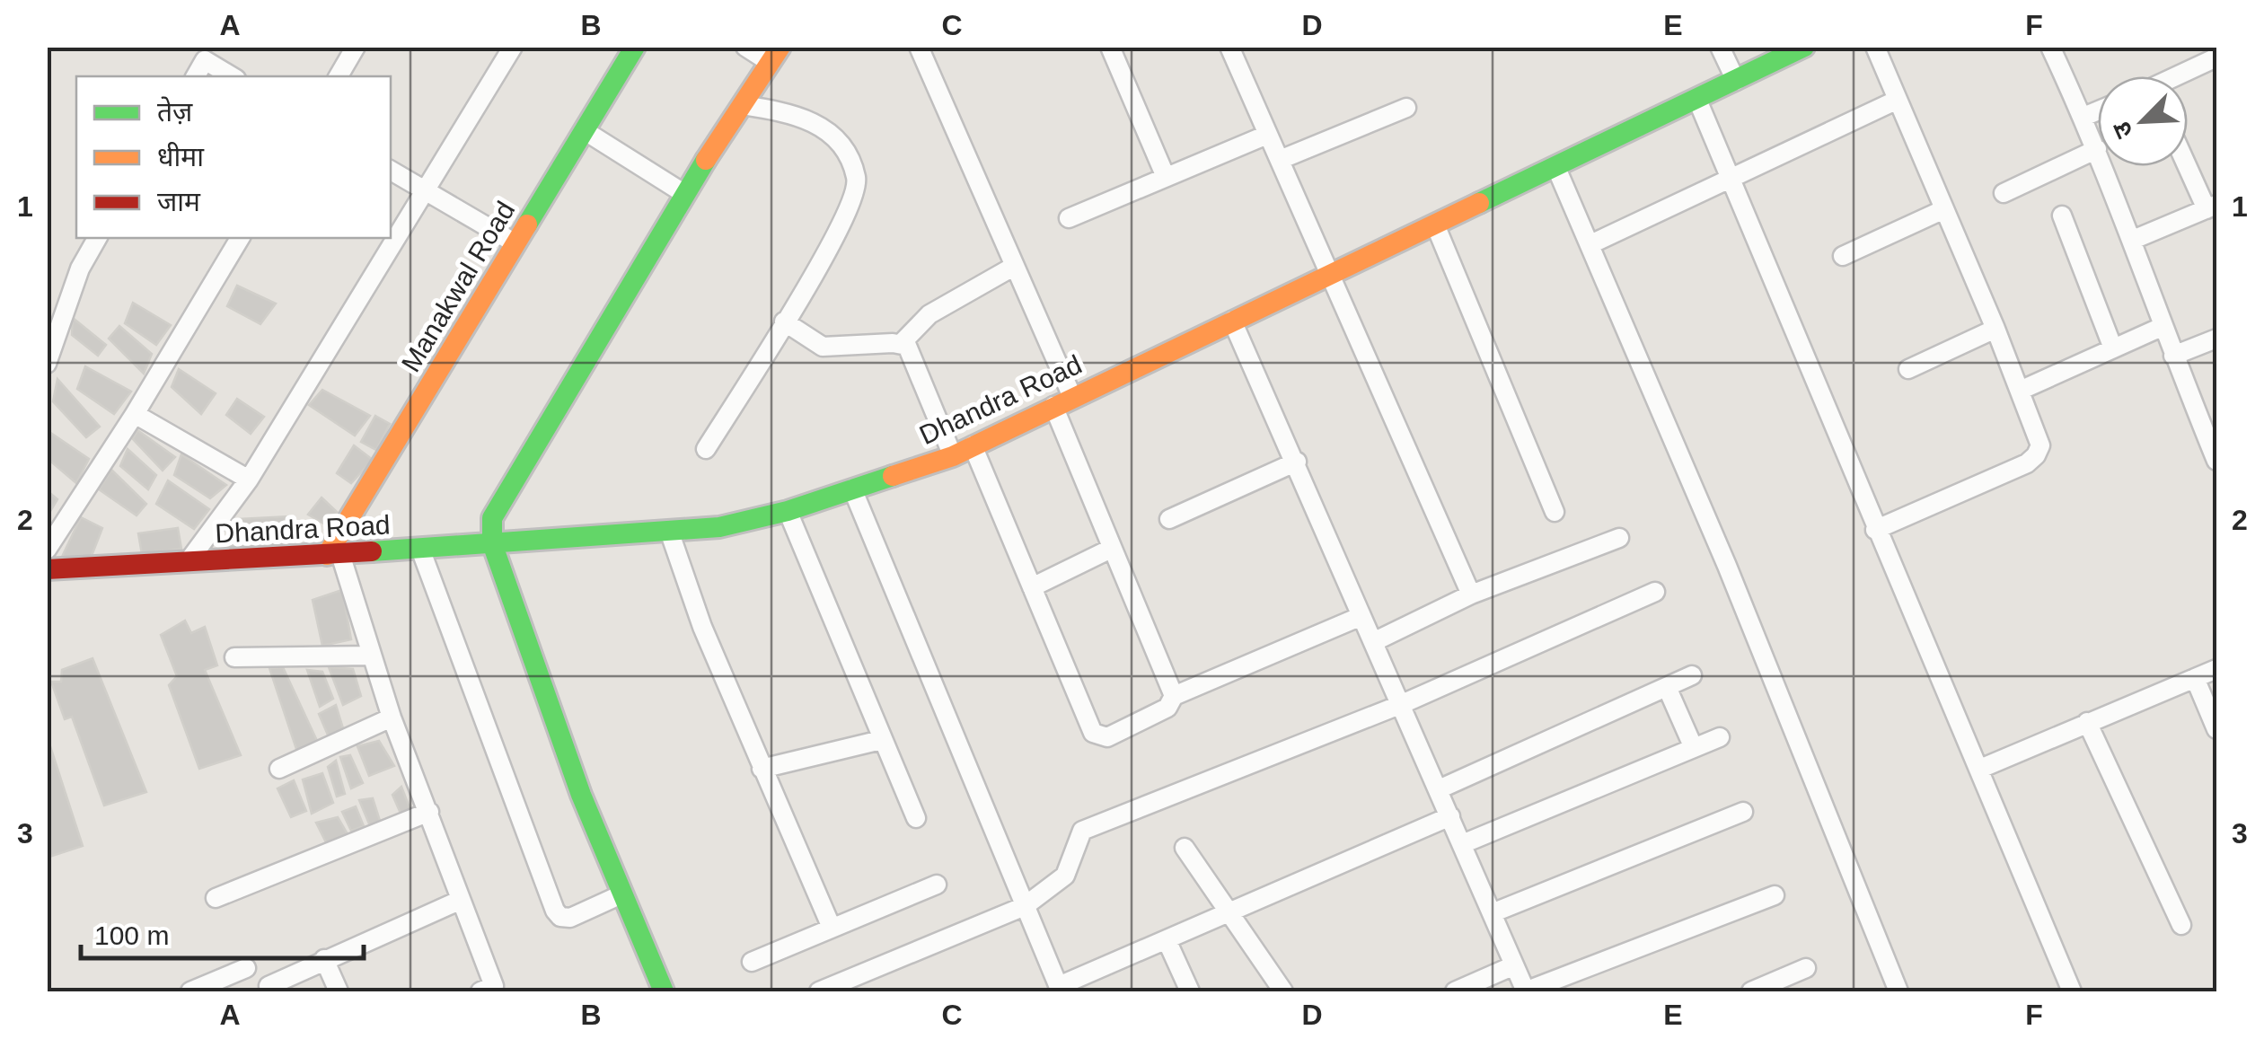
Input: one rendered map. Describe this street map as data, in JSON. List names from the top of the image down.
{
  "streets": {
    "street": ["Manakwal Road", "Dhandra Road"]
  },
  "crossings": [
    ["Manakwal Road", "Dhandra Road"]
  ],
  "legend": ["तेज़", "धीमा", "जाम"],
  "scale_bar": "100 m",
  "north": "bottom left",
  "grid": {
    "columns": [
      "A",
      "B",
      "C",
      "D",
      "E",
      "F"
    ],
    "rows": ["1", "2", "3"]
  }
}
